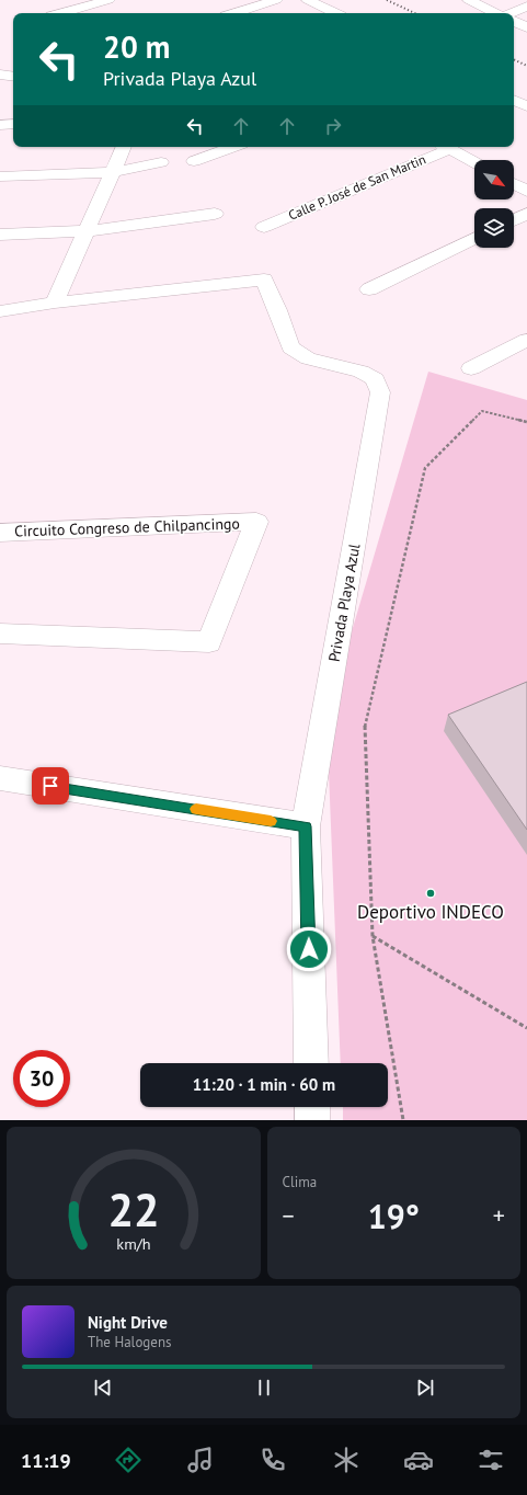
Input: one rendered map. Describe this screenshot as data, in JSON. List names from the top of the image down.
{
  "streets": {
    "street": ["Calle P. José de San Martin", "Circuito Congreso de Chilpancingo", "Privada Playa Azul"]
  },
  "places": ["Deportivo INDECO"],
  "north": "bottom right",
  "page": {
    "turn": ["20 m", "Privada Playa Azul"],
    "limit": "30",
    "trip": "11:20 · 1 min · 60 m",
    "tile": "Clima",
    "heat": ["−", "19°", "+"],
    "song": ["Night Drive", "The Halogens"],
    "tabs": "11:19",
    "gauge": ["22", "km/h"]
  }
}
